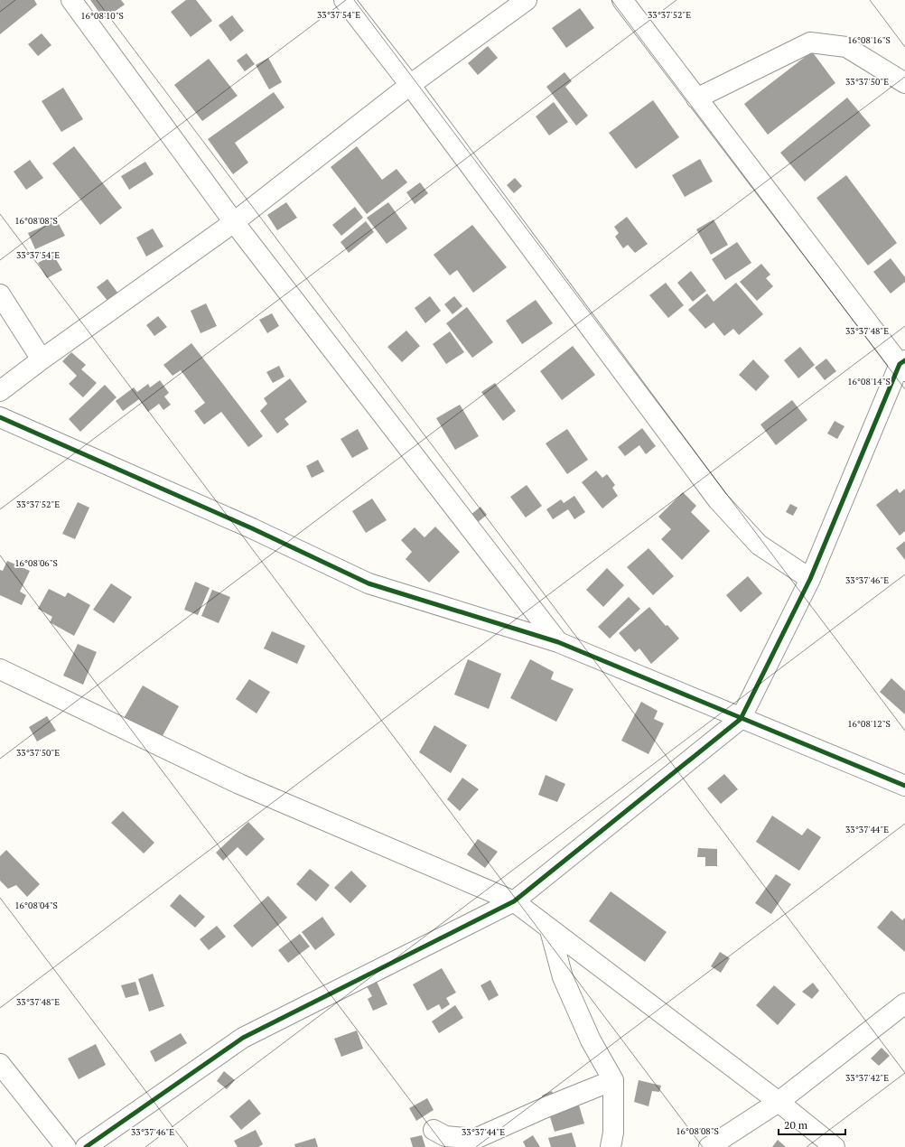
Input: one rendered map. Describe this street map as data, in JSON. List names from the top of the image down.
{
  "scale_bar": "20 m",
  "coordinates": [
    "33°37'54\"E",
    "33°37'52\"E",
    "16°08'10\"S",
    "16°08'16\"S",
    "33°37'50\"E",
    "16°08'08\"S",
    "33°37'48\"E",
    "16°08'14\"S",
    "16°08'06\"S",
    "33°37'46\"E",
    "16°08'12\"S",
    "33°37'44\"E",
    "16°08'04\"S",
    "33°37'42\"E"
  ]
}
